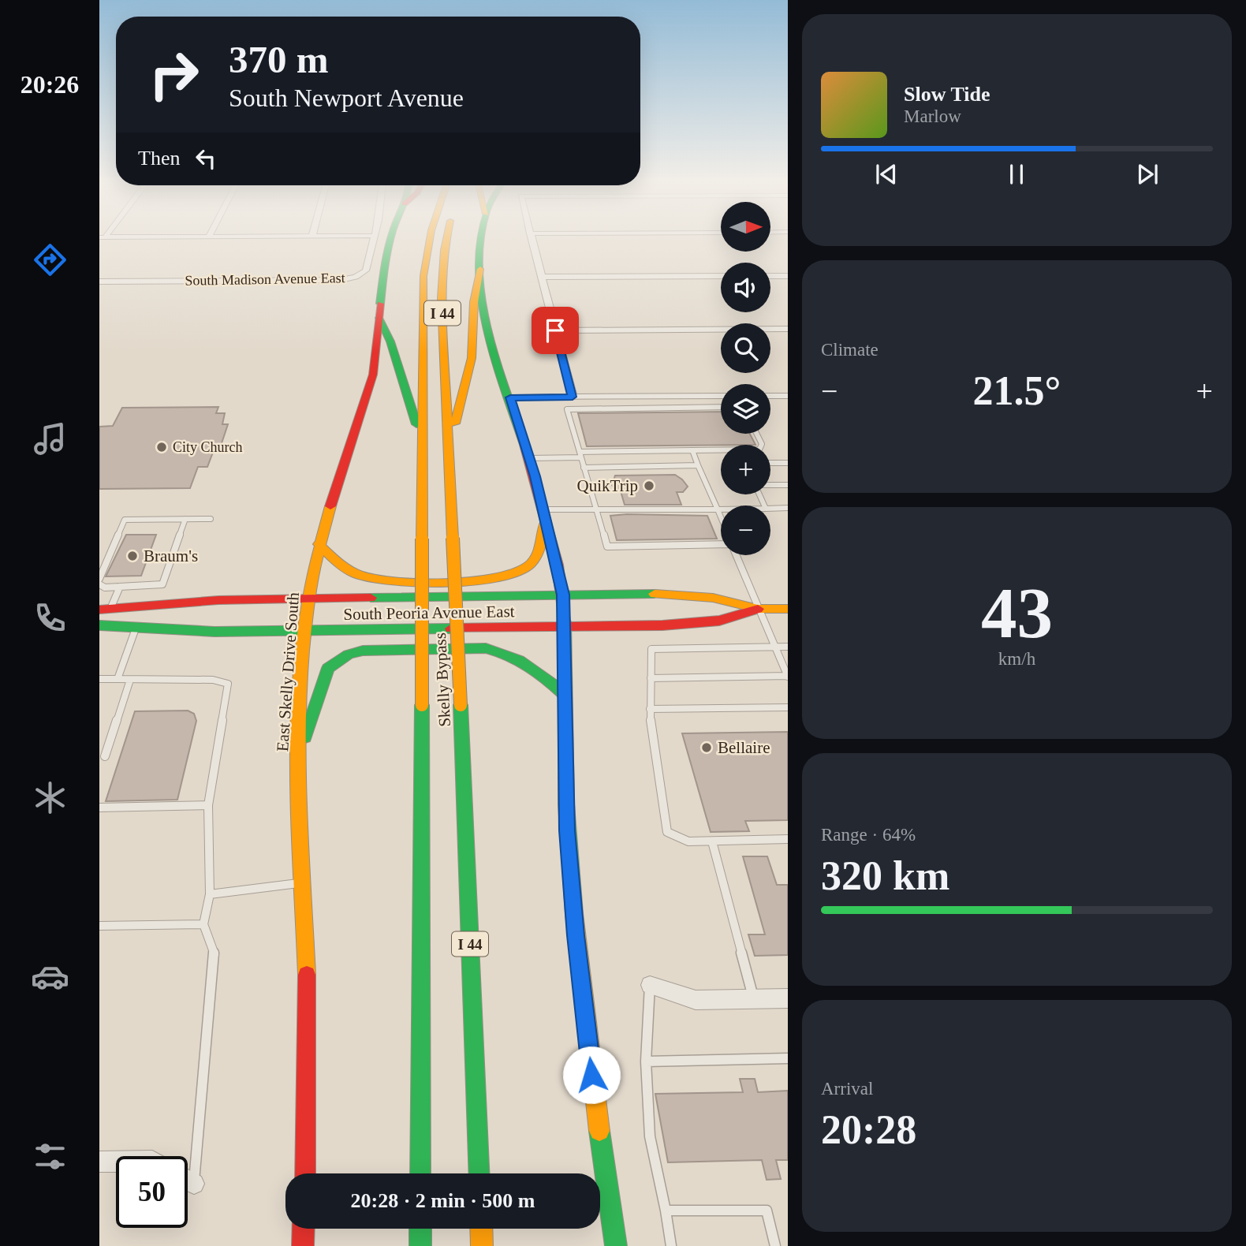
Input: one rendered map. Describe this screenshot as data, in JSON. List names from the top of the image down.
{
  "streets": {
    "main road": [
      "I 44",
      "South Peoria Avenue East",
      "East Skelly Drive South",
      "Skelly Bypass"
    ],
    "street": ["South Madison Avenue East"]
  },
  "crossings": [
    ["South Peoria Avenue East", "East Skelly Drive South"]
  ],
  "places": [
    "City Church",
    "QuikTrip",
    "Braum's",
    "Bellaire"
  ],
  "north": "right",
  "page": {
    "tabs": "20:26",
    "turn": ["370 m", "South Newport Avenue"],
    "song": ["Slow Tide", "Marlow"],
    "then": "Then",
    "map_buttons": ["+", "−"],
    "tile": [
      "Climate",
      ["43", "km/h"],
      ["Range · 64%", "320 km"],
      ["Arrival", "20:28"]
    ],
    "heat": ["−", "21.5°", "+"],
    "limit": "50",
    "trip": "20:28 · 2 min · 500 m"
  }
}
